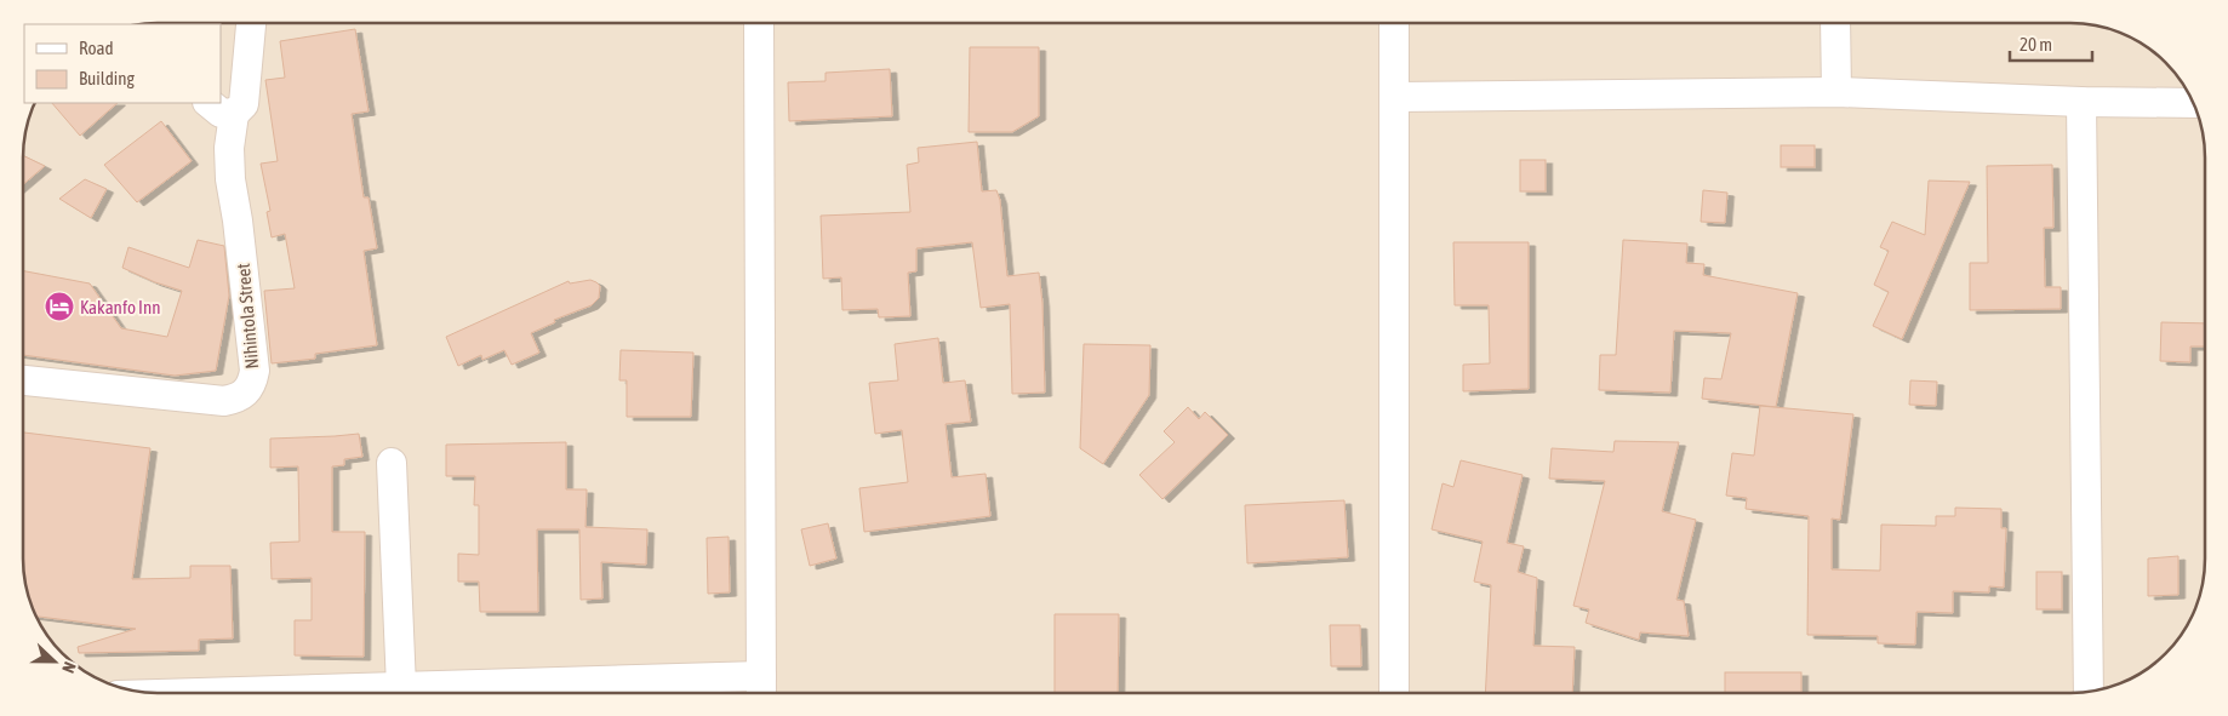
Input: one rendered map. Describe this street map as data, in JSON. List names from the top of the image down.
{
  "streets": {
    "street": ["Nihintola Street"]
  },
  "places": {
    "hotel": ["Kakanfo Inn"]
  },
  "legend": ["Road", "Building"],
  "scale_bar": "20 m",
  "north": "right"
}
